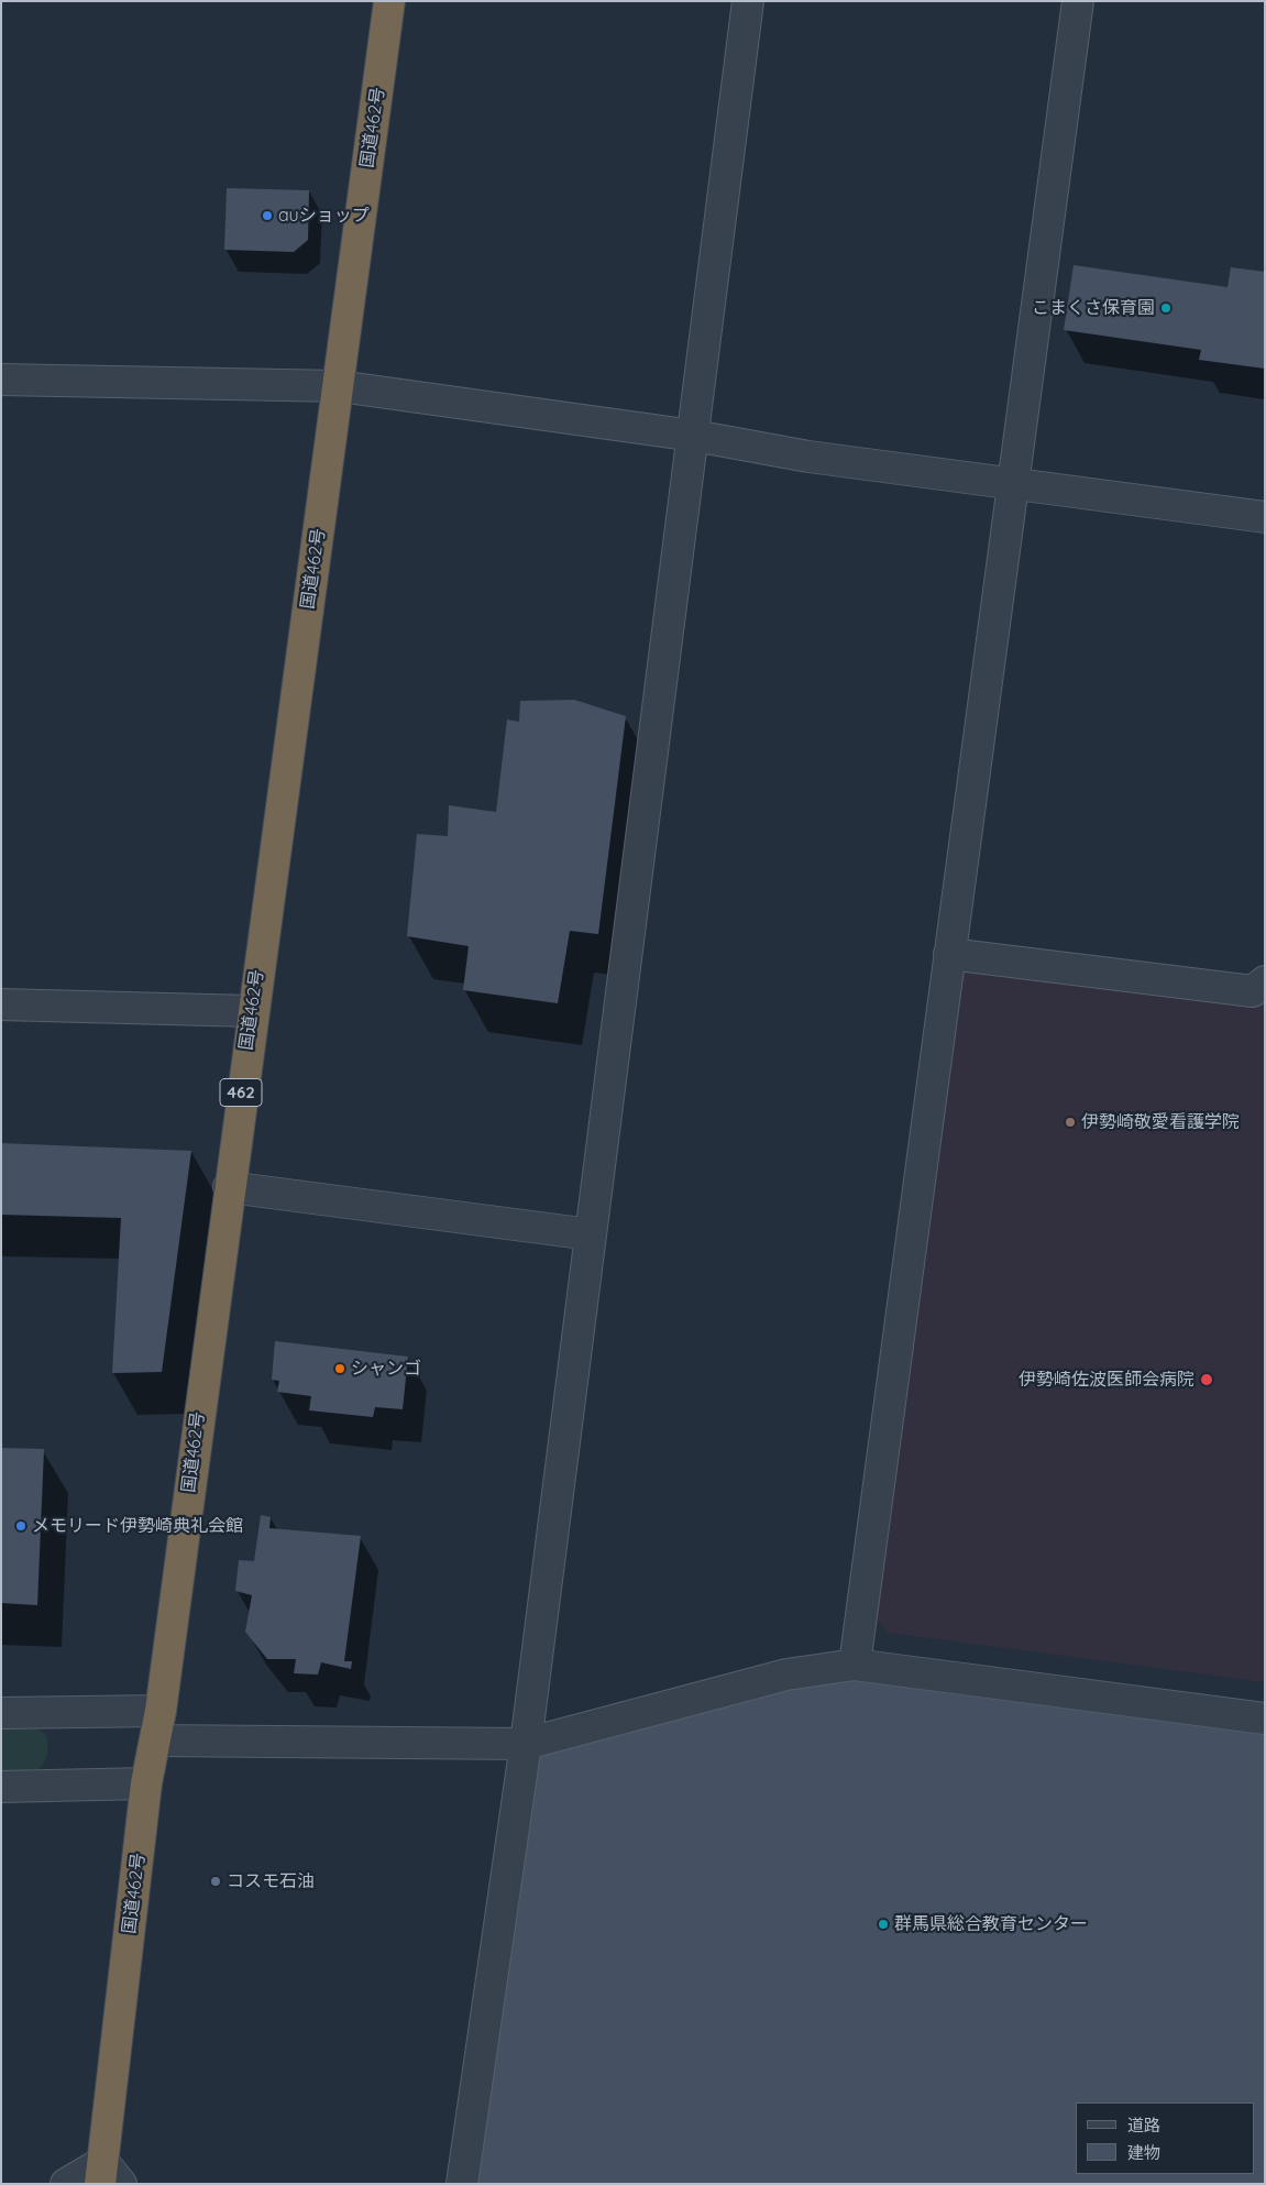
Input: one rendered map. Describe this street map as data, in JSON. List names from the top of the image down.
{
  "streets": {
    "highway": ["国道462号", "462"]
  },
  "places": [
    "auショップ",
    "こまくさ保育園",
    "伊勢崎敬愛看護学院",
    "シャンゴ",
    "伊勢崎佐波医師会病院",
    "メモリード伊勢崎典礼会館",
    "コスモ石油",
    "群馬県総合教育センター"
  ],
  "legend": ["道路", "建物"]
}
